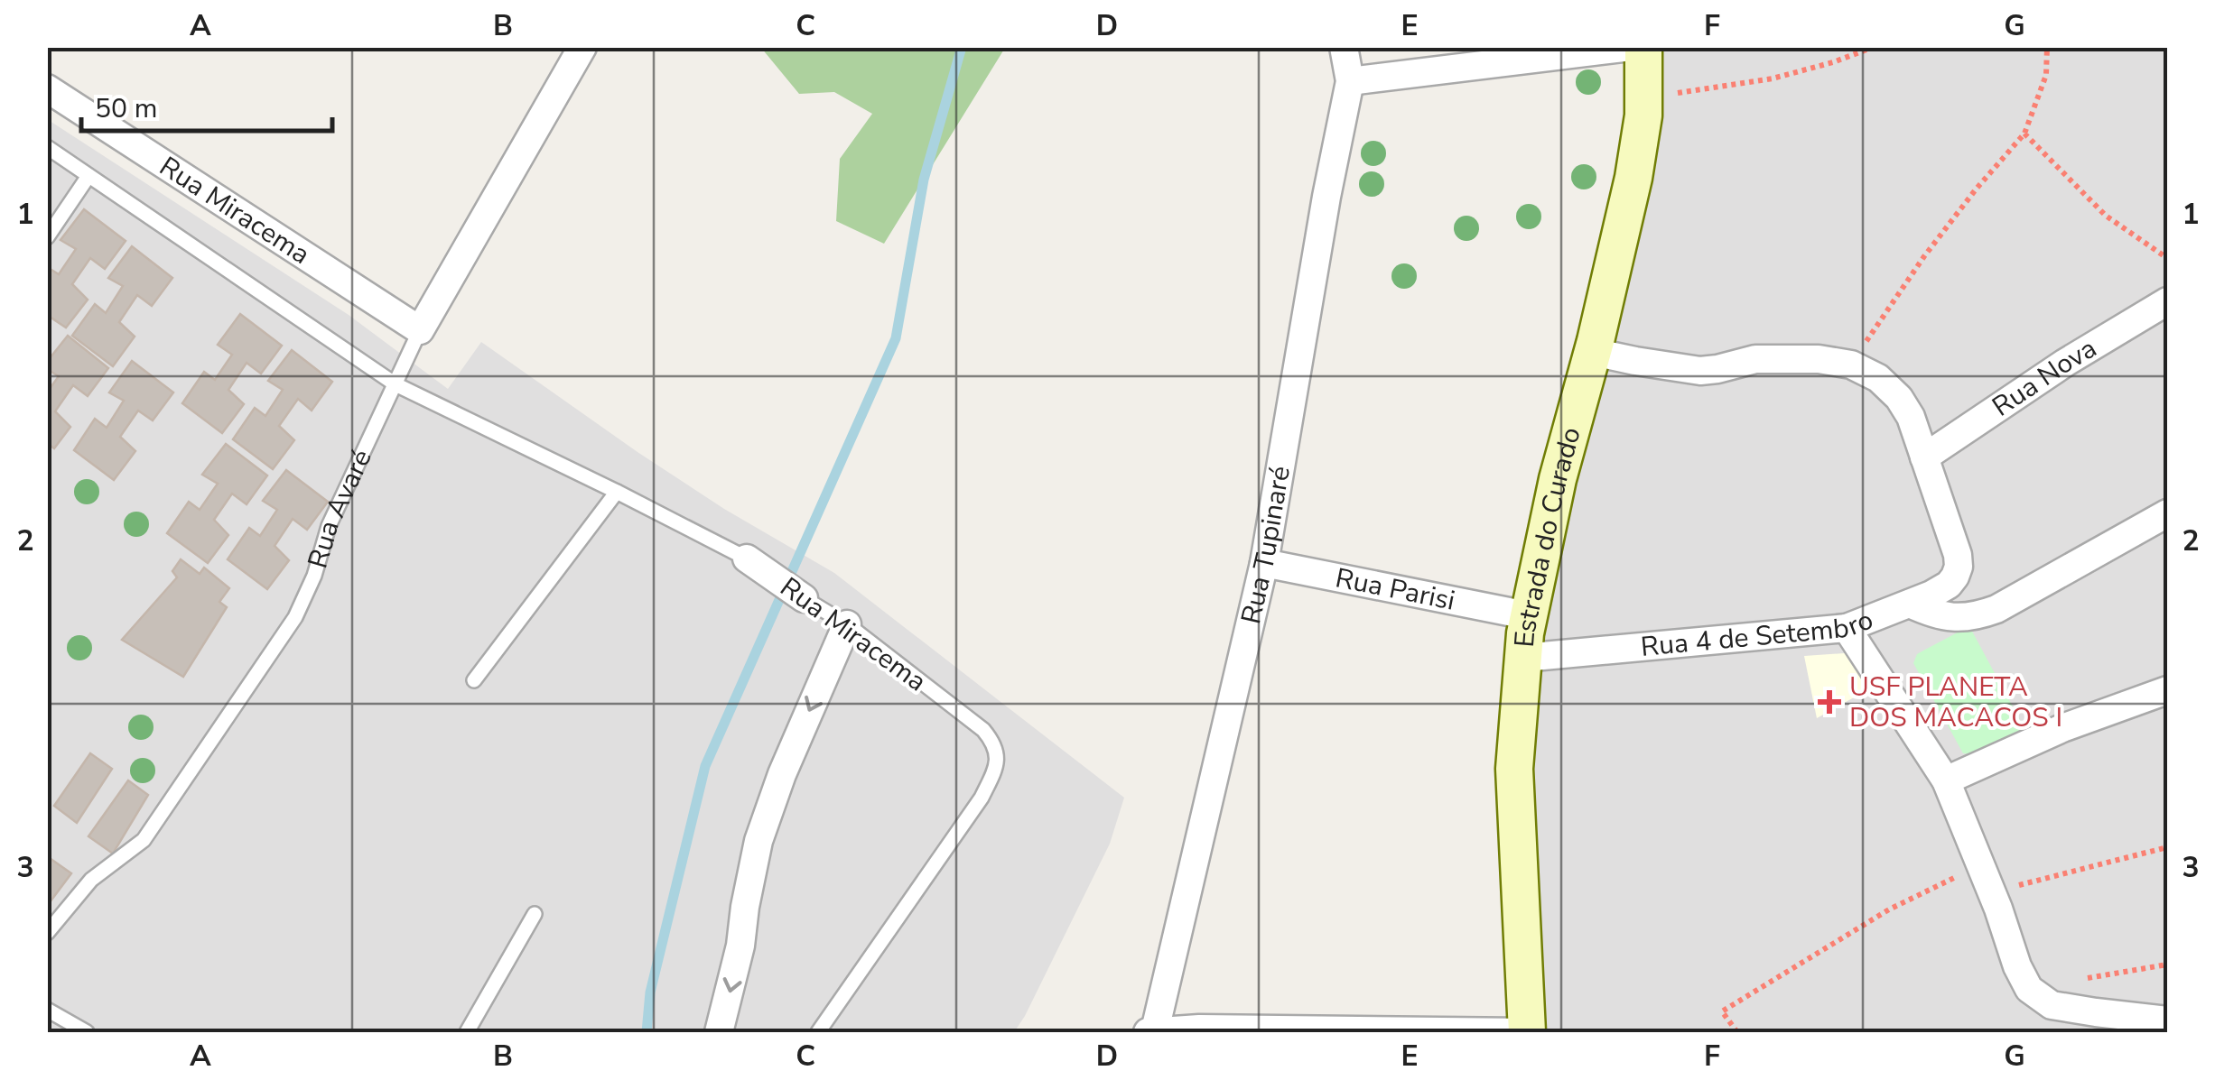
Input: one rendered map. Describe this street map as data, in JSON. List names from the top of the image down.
{
  "streets": {
    "main road": ["Estrada do Curado"],
    "street": [
      "Rua Miracema",
      "Rua Nova",
      "Rua Avaré",
      "Rua Tupinaré",
      "Rua Parisi",
      "Rua 4 de Setembro"
    ]
  },
  "crossings": [
    ["Rua Miracema", "Rua Avaré"],
    ["Rua Nova", "Rua 4 de Setembro"],
    ["Estrada do Curado", "Rua Parisi"],
    ["Estrada do Curado", "Rua 4 de Setembro"],
    ["Rua Tupinaré", "Rua Parisi"]
  ],
  "places": {
    "health": ["USF PLANETA DOS MACACOS I"]
  },
  "scale_bar": "50 m",
  "grid": {
    "columns": [
      "A",
      "B",
      "C",
      "D",
      "E",
      "F",
      "G"
    ],
    "rows": ["1", "2", "3"]
  }
}
